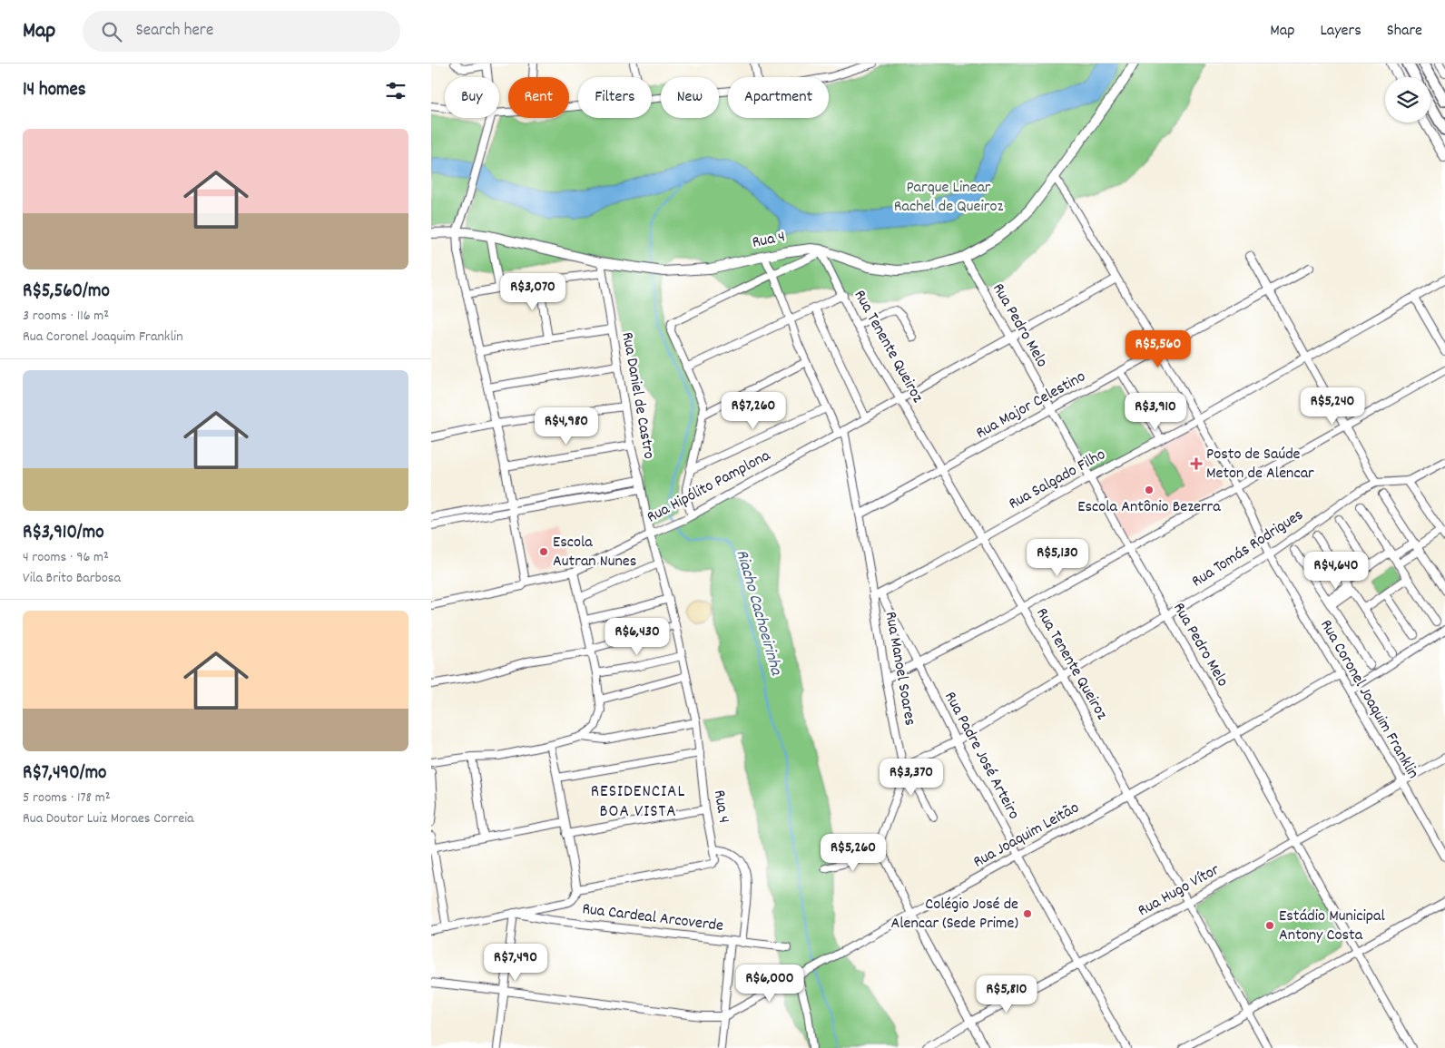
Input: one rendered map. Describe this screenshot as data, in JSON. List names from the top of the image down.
{
  "streets": {
    "main road": ["Rua 4"],
    "street": [
      "Rua Pedro Melo",
      "Rua Tenente Queiroz",
      "Rua Daniel de Castro",
      "Rua Major Celestino",
      "Rua Salgado Filho",
      "Rua Hipólito Pamplona",
      "Rua Tomás Rodrigues",
      "Rua Manoel Soares",
      "Rua Coronel Joaquim Franklin",
      "Rua Padre José Arteiro",
      "Rua Joaquim Leitão",
      "Rua Hugo Vítor",
      "Rua Cardeal Arcoverde"
    ]
  },
  "crossings": [
    ["Rua 4", "Rua Pedro Melo"],
    ["Rua 4", "Rua Tenente Queiroz"],
    ["Rua 4", "Rua Daniel de Castro"],
    ["Rua 4", "Rua Coronel Joaquim Franklin"],
    ["Rua 4", "Rua Cardeal Arcoverde"],
    ["Rua Pedro Melo", "Rua Major Celestino"],
    ["Rua Pedro Melo", "Rua Salgado Filho"],
    ["Rua Pedro Melo", "Rua Hipólito Pamplona"],
    ["Rua Pedro Melo", "Rua Tomás Rodrigues"],
    ["Rua Pedro Melo", "Rua Joaquim Leitão"],
    ["Rua Pedro Melo", "Rua Hugo Vítor"],
    ["Rua Tenente Queiroz", "Rua Major Celestino"],
    ["Rua Tenente Queiroz", "Rua Salgado Filho"],
    ["Rua Tenente Queiroz", "Rua Hipólito Pamplona"],
    ["Rua Tenente Queiroz", "Rua Tomás Rodrigues"],
    ["Rua Tenente Queiroz", "Rua Joaquim Leitão"],
    ["Rua Tenente Queiroz", "Rua Hugo Vítor"],
    ["Rua Daniel de Castro", "Rua Hipólito Pamplona"],
    ["Rua Major Celestino", "Rua Manoel Soares"],
    ["Rua Major Celestino", "Rua Coronel Joaquim Franklin"],
    ["Rua Salgado Filho", "Rua Manoel Soares"],
    ["Rua Salgado Filho", "Rua Coronel Joaquim Franklin"],
    ["Rua Salgado Filho", "Rua Padre José Arteiro"],
    ["Rua Hipólito Pamplona", "Rua Manoel Soares"],
    ["Rua Hipólito Pamplona", "Rua Coronel Joaquim Franklin"],
    ["Rua Tomás Rodrigues", "Rua Manoel Soares"],
    ["Rua Tomás Rodrigues", "Rua Coronel Joaquim Franklin"],
    ["Rua Tomás Rodrigues", "Rua Padre José Arteiro"],
    ["Rua Coronel Joaquim Franklin", "Rua Joaquim Leitão"],
    ["Rua Coronel Joaquim Franklin", "Rua Hugo Vítor"],
    ["Rua Padre José Arteiro", "Rua Joaquim Leitão"],
    ["Rua Padre José Arteiro", "Rua Hugo Vítor"]
  ],
  "districts": ["RESIDENCIAL BOA VISTA"],
  "water": ["Riacho Cachoeirinha"],
  "parks": ["Parque Linear Rachel de Queiroz"],
  "places": {
    "health": ["Posto de Saúde Meton de Alencar"],
    "other": [
      "Escola Antônio Bezerra",
      "Escola Autran Nunes",
      "Colégio José de Alencar (Sede Prime)",
      "Estádio Municipal Antony Costa"
    ]
  },
  "page": {
    "header": "Map",
    "search": "Search here",
    "nav": ["Map", "Layers", "Share"],
    "heading": "14 homes",
    "chip": [
      "Buy",
      "Rent",
      "Filters",
      "New",
      "Apartment"
    ],
    "list": [
      {
        "name": "R$5,560/mo",
        "note": "3 rooms · 116 m² · Rua Coronel Joaquim Franklin"
      },
      {
        "name": "R$3,910/mo",
        "note": "4 rooms · 96 m² · Vila Brito Barbosa"
      },
      {
        "name": "R$7,490/mo",
        "note": "5 rooms · 178 m² · Rua Doutor Luiz Moraes Correia"
      }
    ],
    "price": [
      "R$3,070",
      "R$5,560",
      "R$5,240",
      "R$7,260",
      "R$3,910",
      "R$4,980",
      "R$5,130",
      "R$4,640",
      "R$6,430",
      "R$3,370",
      "R$5,260",
      "R$7,490",
      "R$6,000",
      "R$5,810"
    ]
  }
}
